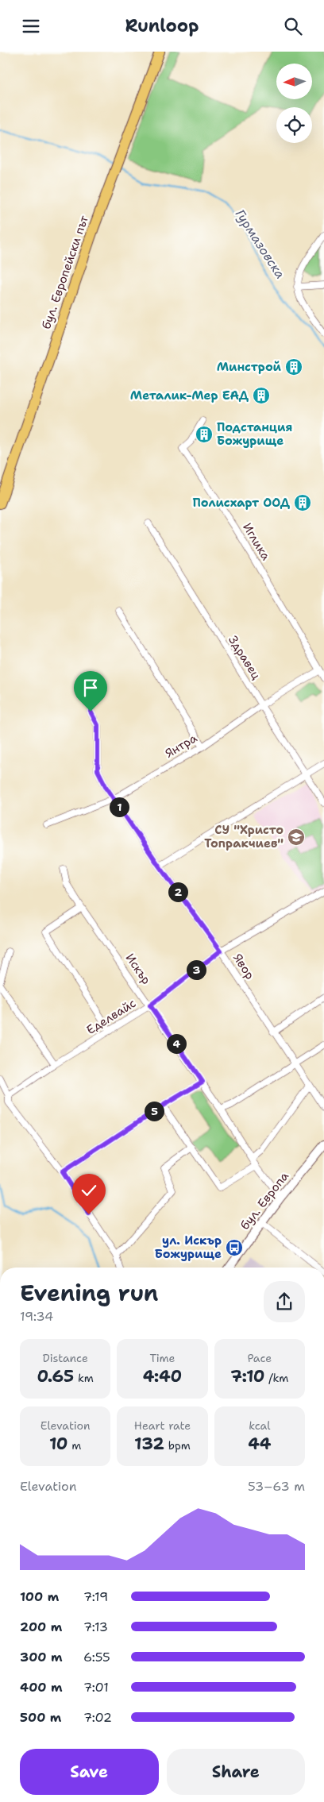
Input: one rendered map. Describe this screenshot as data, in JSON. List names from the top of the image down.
{
  "streets": {
    "main road": ["бул. Европейски път"],
    "street": [
      "Иглика",
      "Здравец",
      "Янтра",
      "Явор",
      "Искър",
      "Еделвайс",
      "бул. Европа"
    ]
  },
  "crossings": [
    ["Иглика", "Янтра"],
    ["Здравец", "Янтра"],
    ["Янтра", "Явор"],
    ["Явор", "Еделвайс"],
    ["Искър", "Еделвайс"],
    ["Искър", "бул. Европа"]
  ],
  "water": ["Гурмазовска"],
  "places": {
    "building": [
      "Минстрой",
      "Металик-Мер ЕАД",
      "Подстанция Божурище",
      "Полисхарт ООД"
    ],
    "school or university": ["СУ \"Христо Топракчиев\""],
    "bus stop": ["ул. Искър Божурище"]
  },
  "north": "left",
  "page": {
    "header": "Runloop",
    "pins": [
      "1",
      "2",
      "3",
      "4",
      "5"
    ],
    "heading": ["Evening run", "19:34"],
    "stats": [
      ["Distance", "0.65 km"],
      ["Time", "4:40"],
      ["Pace", "7:10 /km"],
      ["Elevation", "10 m"],
      ["Heart rate", "132 bpm"],
      ["kcal", "44"]
    ],
    "chart": ["Elevation", "53–63 m"],
    "list": [
      {
        "name": "100 m",
        "note": "7:19"
      },
      {
        "name": "200 m",
        "note": "7:13"
      },
      {
        "name": "300 m",
        "note": "6:55"
      },
      {
        "name": "400 m",
        "note": "7:01"
      },
      {
        "name": "500 m",
        "note": "7:02"
      }
    ],
    "buttons": ["Save", "Share"]
  }
}
